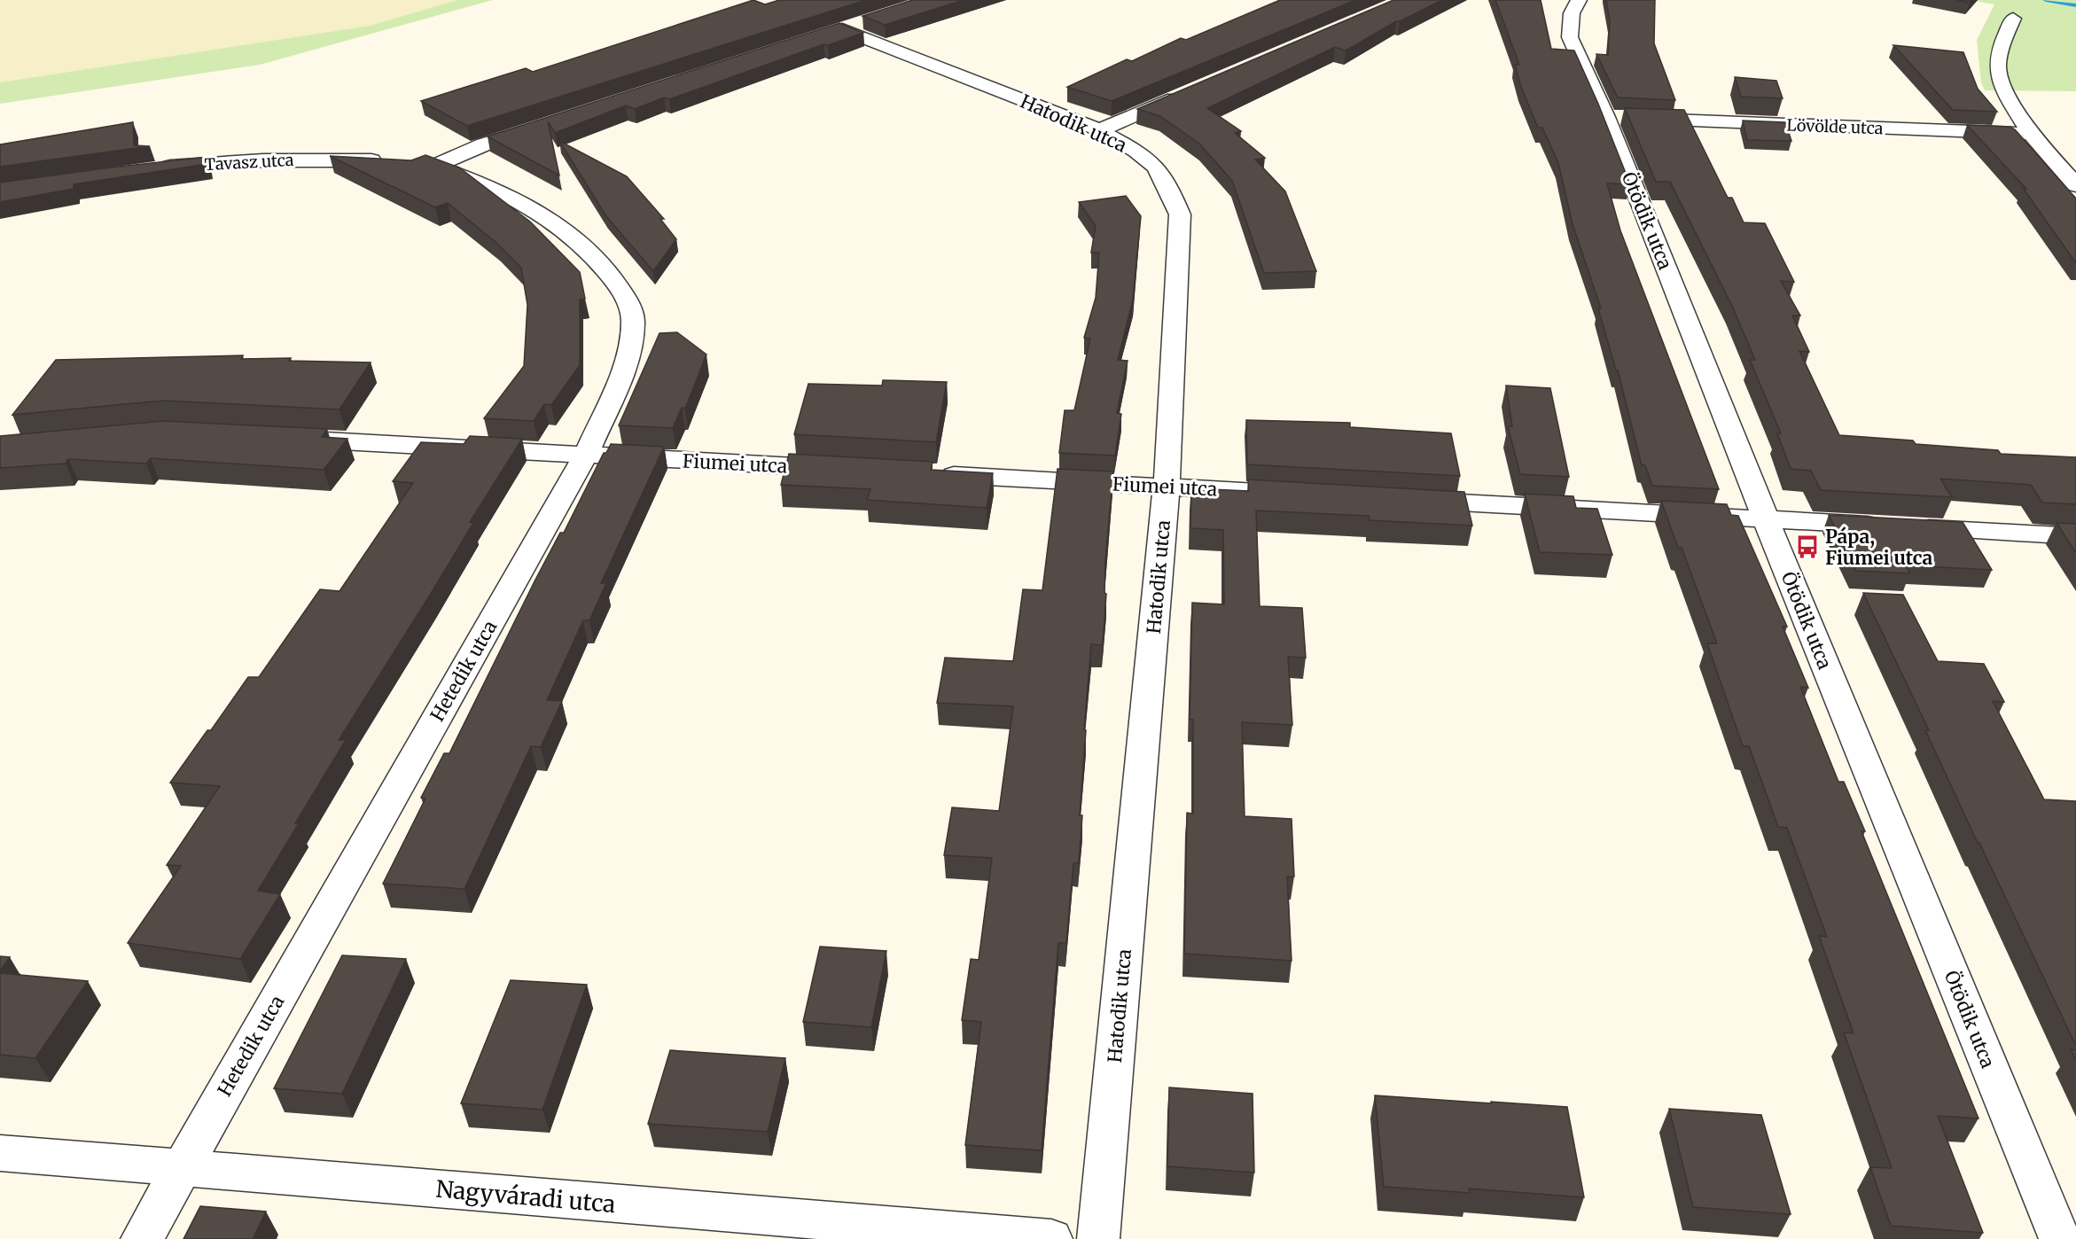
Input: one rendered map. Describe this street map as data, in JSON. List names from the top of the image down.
{
  "streets": {
    "street": [
      "Hatodik utca",
      "Lövölde utca",
      "Tavasz utca",
      "Ötödik utca",
      "Fiumei utca",
      "Hetedik utca",
      "Nagyváradi utca"
    ]
  },
  "crossings": [
    ["Hatodik utca", "Fiumei utca"],
    ["Lövölde utca", "Ötödik utca"],
    ["Fiumei utca", "Hetedik utca"],
    ["Hetedik utca", "Nagyváradi utca"]
  ],
  "places": {
    "bus stop": ["Pápa, Fiumei utca"]
  }
}
